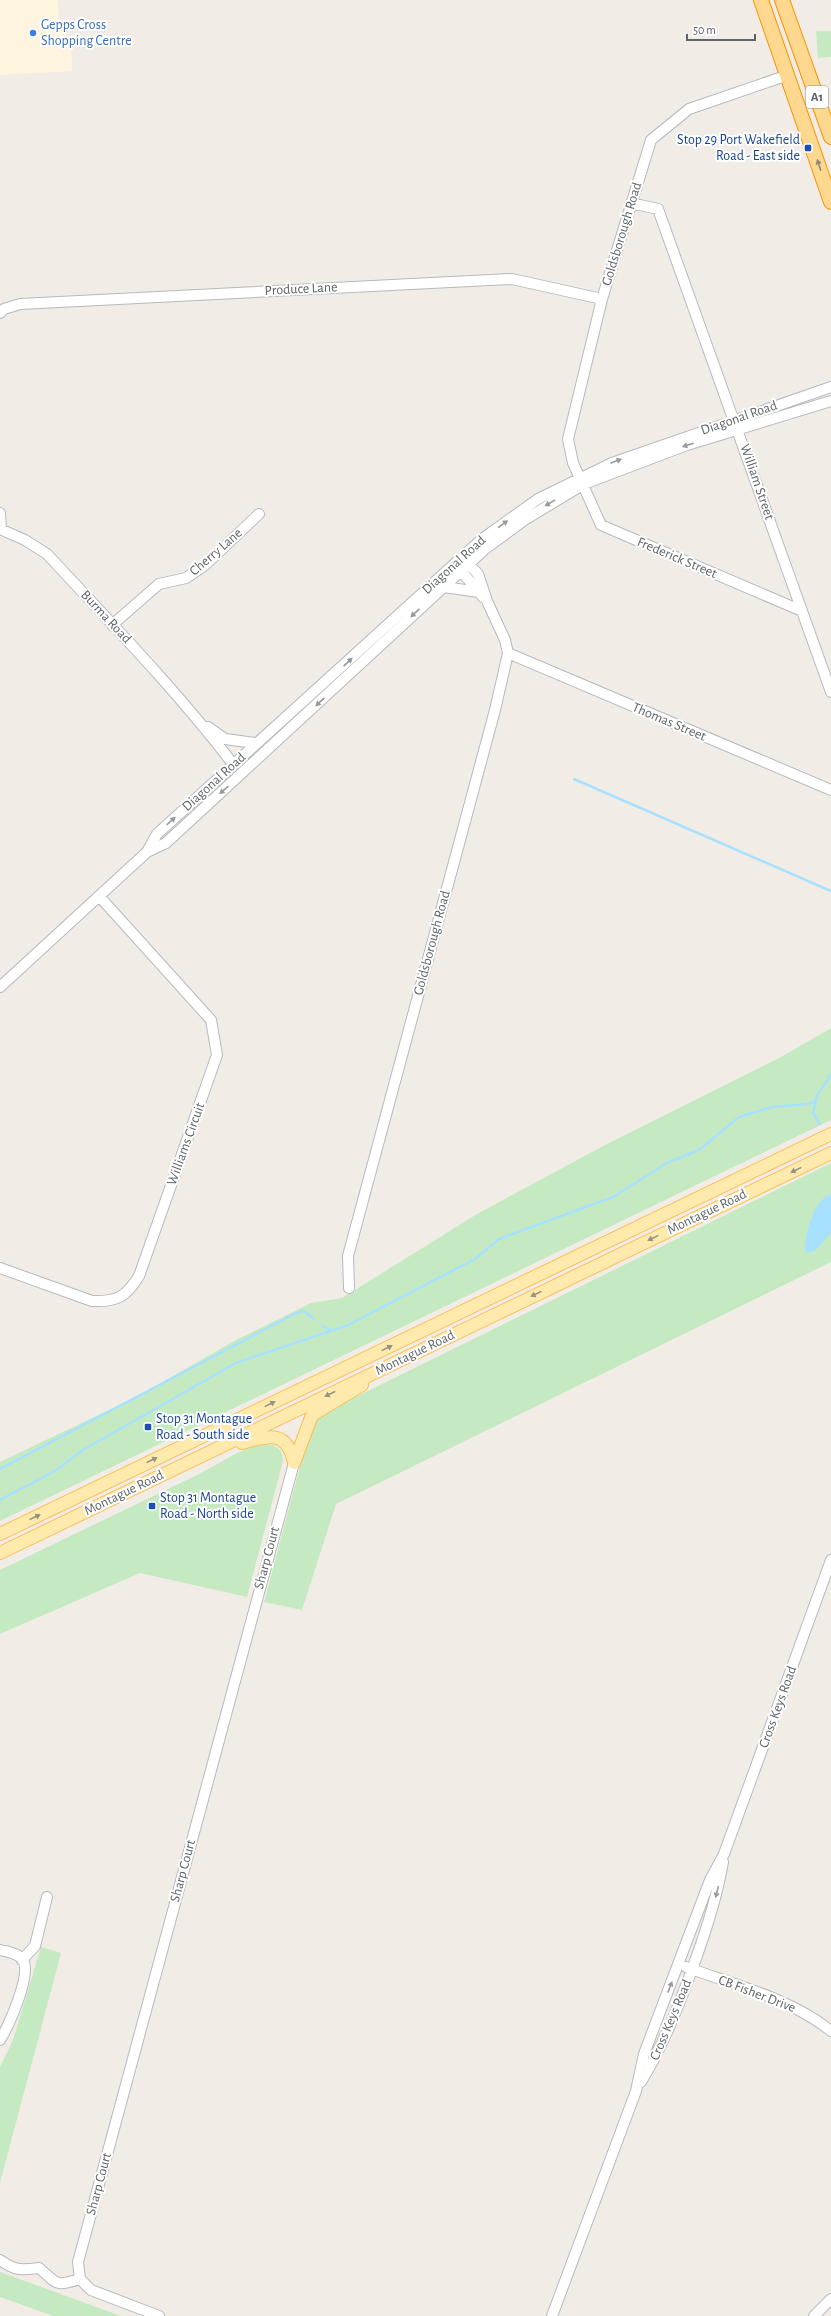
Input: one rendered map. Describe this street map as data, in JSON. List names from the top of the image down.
{
  "streets": {
    "highway": ["A1"],
    "main road": ["Montague Road"],
    "street": [
      "Goldsborough Road",
      "Produce Lane",
      "Diagonal Road",
      "William Street",
      "Cherry Lane",
      "Frederick Street",
      "Burma Road",
      "Thomas Street",
      "Williams Circuit",
      "Sharp Court",
      "Cross Keys Road",
      "CB Fisher Drive"
    ]
  },
  "crossings": [
    ["A1", "Goldsborough Road"],
    ["Goldsborough Road", "Produce Lane"],
    ["Goldsborough Road", "Diagonal Road"],
    ["Goldsborough Road", "William Street"],
    ["Goldsborough Road", "Frederick Street"],
    ["Goldsborough Road", "Thomas Street"],
    ["Diagonal Road", "William Street"],
    ["Diagonal Road", "Frederick Street"],
    ["Diagonal Road", "Williams Circuit"],
    ["William Street", "Frederick Street"],
    ["Cherry Lane", "Burma Road"],
    ["Cross Keys Road", "CB Fisher Drive"]
  ],
  "places": {
    "other": ["Gepps Cross Shopping Centre"],
    "transit": ["Stop 29 Port Wakefield Road - East side", "Stop 31 Montague Road - South side", "Stop 31 Montague Road - North side"]
  },
  "scale_bar": "50 m"
}
